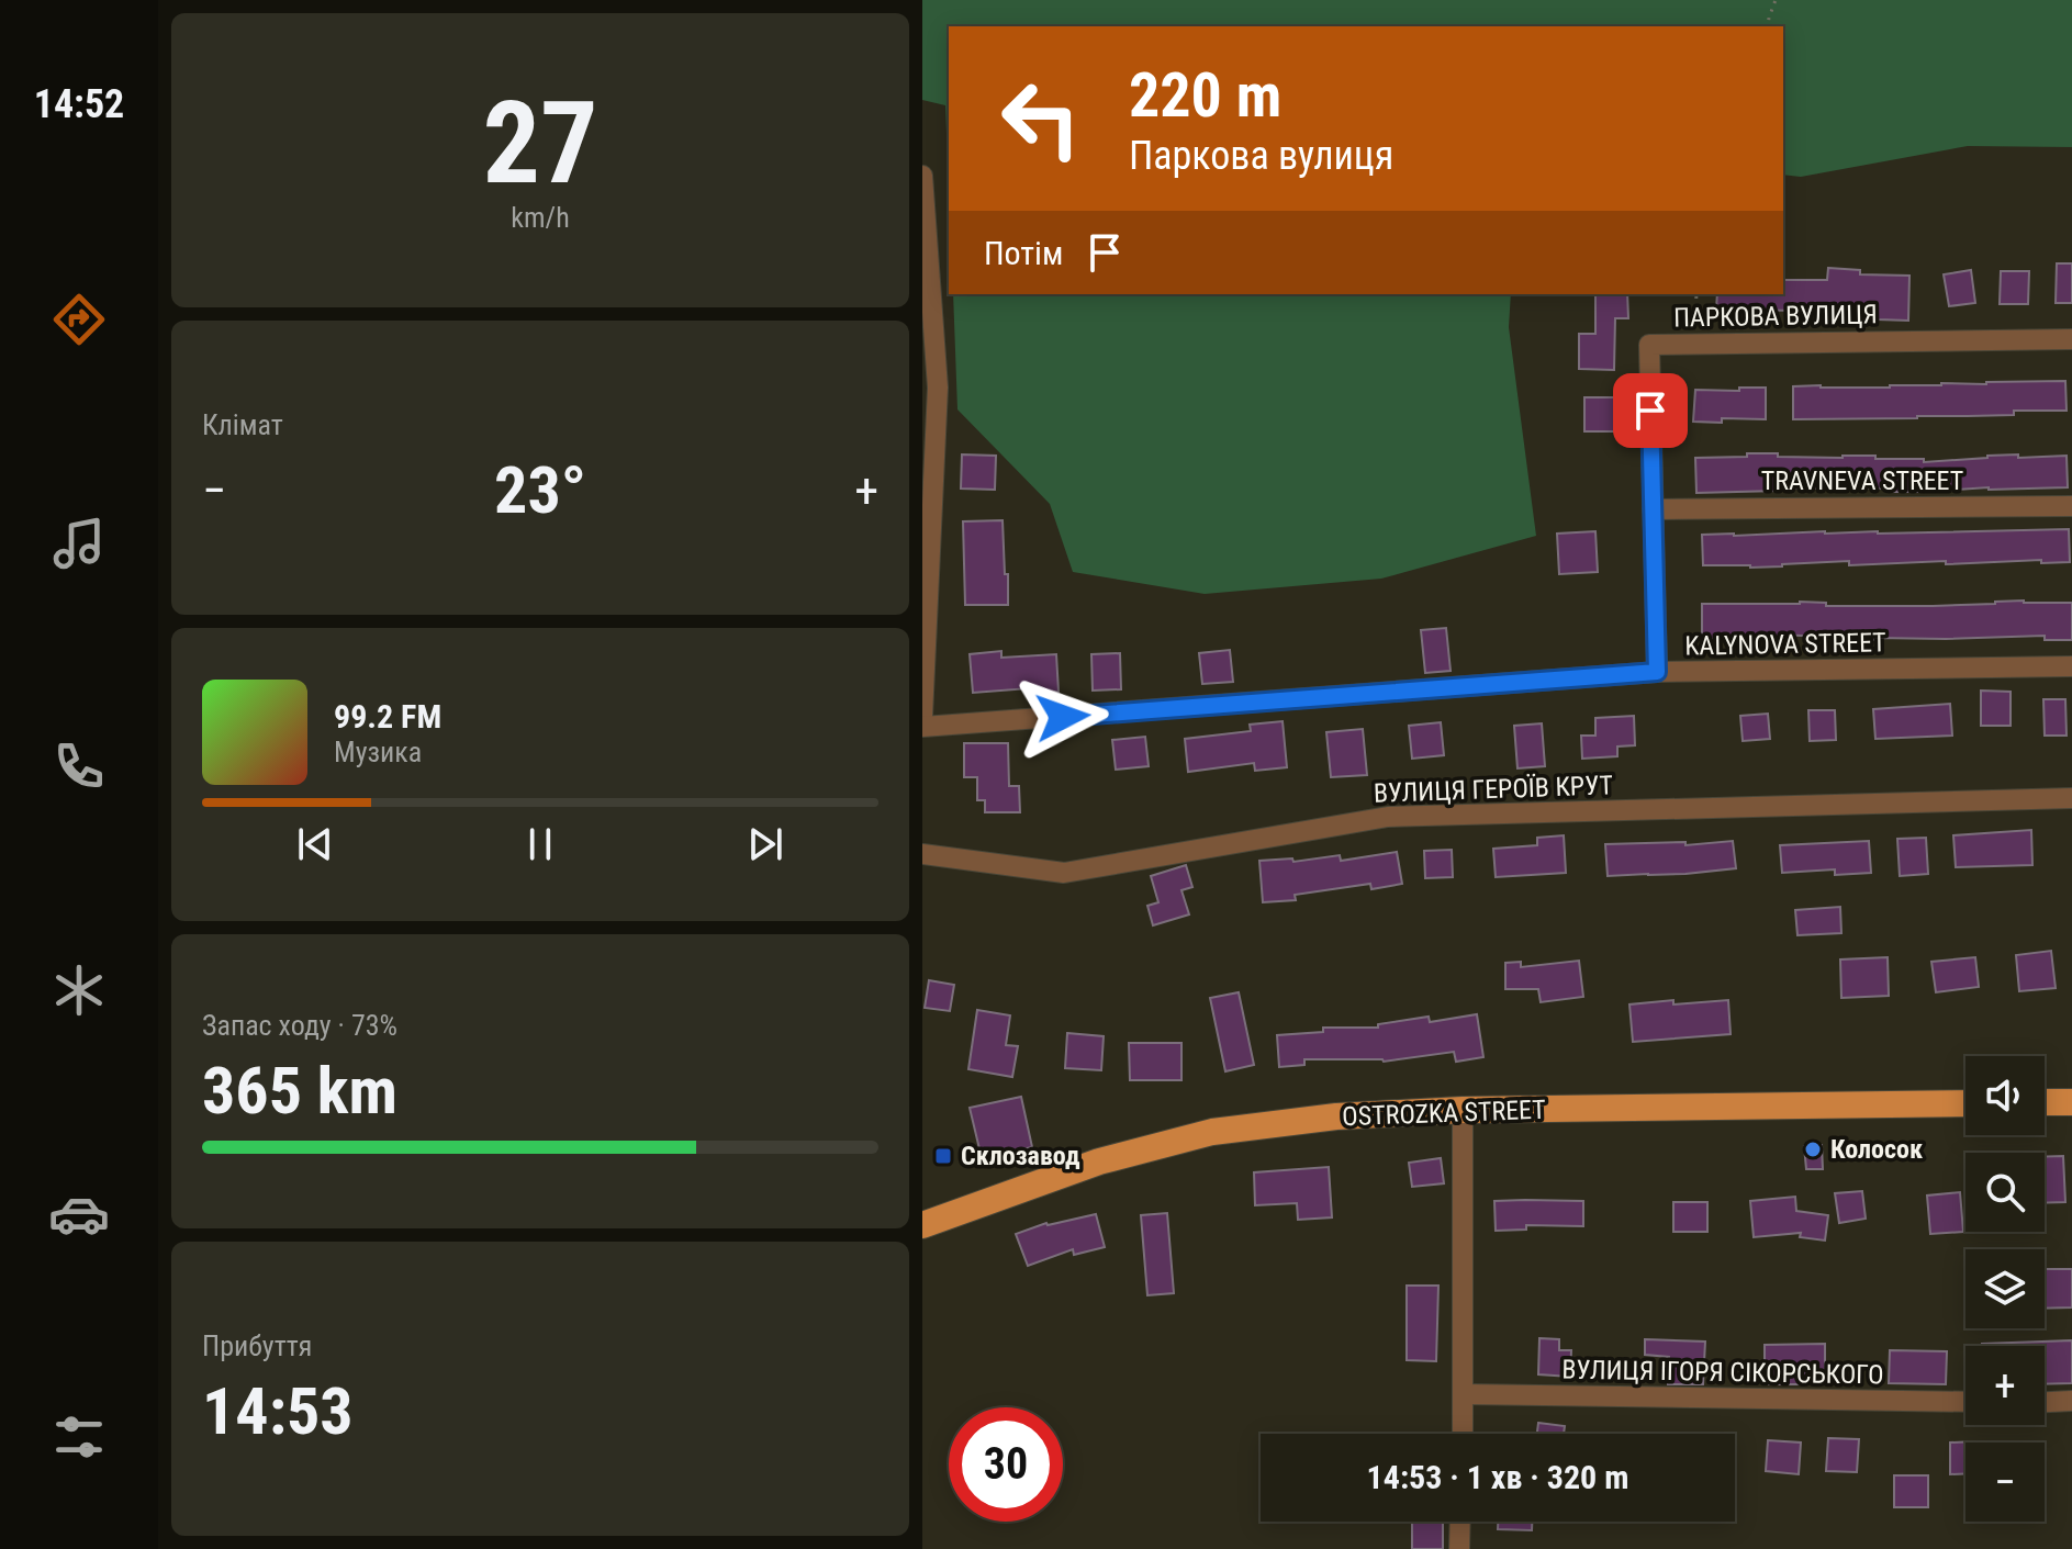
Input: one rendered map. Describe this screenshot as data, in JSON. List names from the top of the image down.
{
  "streets": {
    "main road": ["OSTROZKA STREET"],
    "street": [
      "ПАРКОВА ВУЛИЦЯ",
      "TRAVNEVA STREET",
      "KALYNOVA STREET",
      "ВУЛИЦЯ ГЕРОЇВ КРУТ",
      "ВУЛИЦЯ ІГОРЯ СІКОРСЬКОГО"
    ]
  },
  "crossings": [
    ["ПАРКОВА ВУЛИЦЯ", "TRAVNEVA STREET"],
    ["ПАРКОВА ВУЛИЦЯ", "KALYNOVA STREET"]
  ],
  "places": {
    "other": ["Колосок"],
    "transit": ["Склозавод"]
  },
  "page": {
    "tabs": "14:52",
    "tile": [
      ["27", "km/h"],
      "Клімат",
      ["Запас ходу · 73%", "365 km"],
      ["Прибуття", "14:53"]
    ],
    "turn": ["220 m", "Паркова вулиця"],
    "then": "Потім",
    "heat": ["−", "23°", "+"],
    "song": ["99.2 FM", "Музика"],
    "map_buttons": ["+", "−"],
    "limit": "30",
    "trip": "14:53 · 1 хв · 320 m"
  }
}
